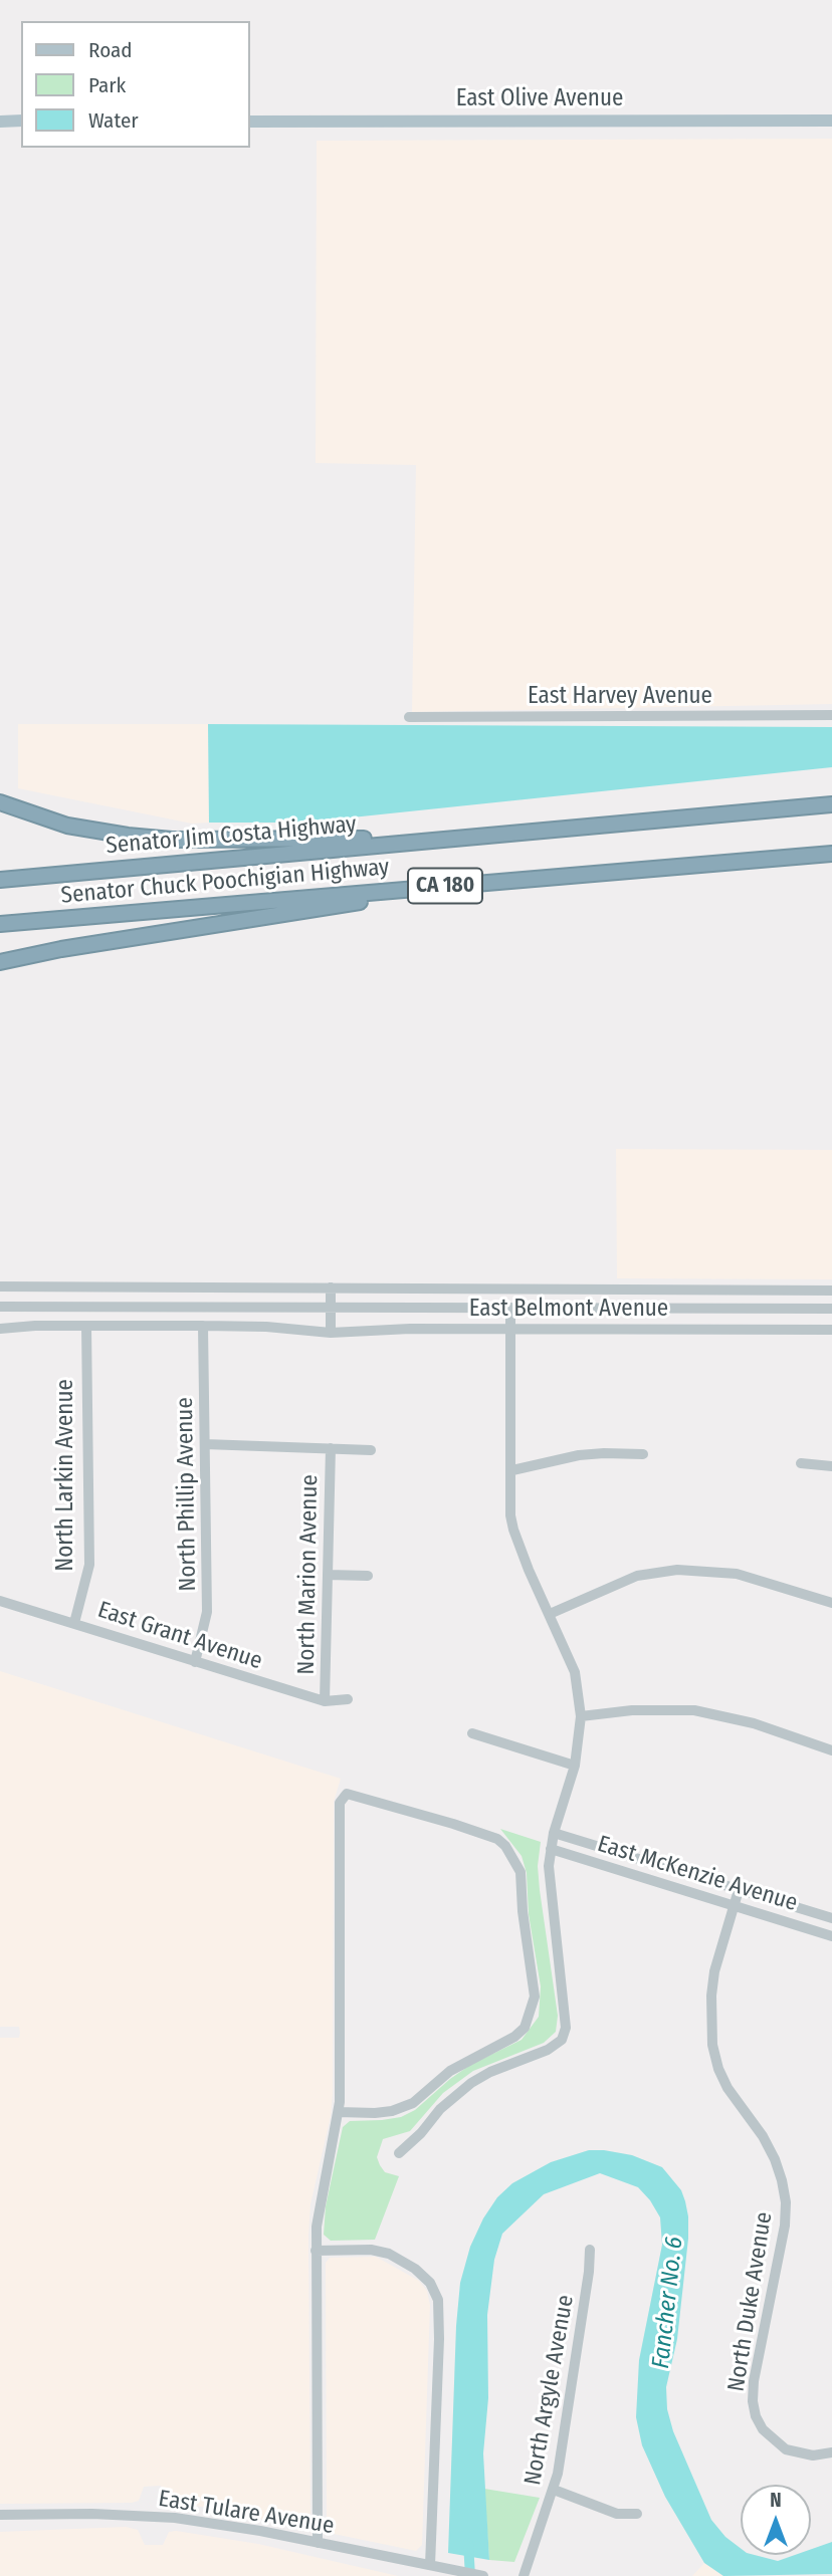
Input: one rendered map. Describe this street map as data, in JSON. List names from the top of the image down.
{
  "streets": {
    "highway": ["Senator Jim Costa Highway", "Senator Chuck Poochigian Highway", "CA 180"],
    "main road": ["East Olive Avenue"],
    "street": [
      "East Harvey Avenue",
      "East Belmont Avenue",
      "North Larkin Avenue",
      "North Phillip Avenue",
      "North Marion Avenue",
      "East Grant Avenue",
      "East McKenzie Avenue",
      "North Duke Avenue",
      "North Argyle Avenue",
      "East Tulare Avenue"
    ]
  },
  "crossings": [
    ["Senator Jim Costa Highway", "CA 180"],
    ["East Belmont Avenue", "North Larkin Avenue"],
    ["East Belmont Avenue", "North Phillip Avenue"],
    ["North Larkin Avenue", "East Grant Avenue"],
    ["North Phillip Avenue", "East Grant Avenue"],
    ["North Marion Avenue", "East Grant Avenue"],
    ["East McKenzie Avenue", "North Duke Avenue"]
  ],
  "water": ["Fancher No. 6"],
  "legend": ["Road", "Park", "Water"],
  "north": "top"
}
